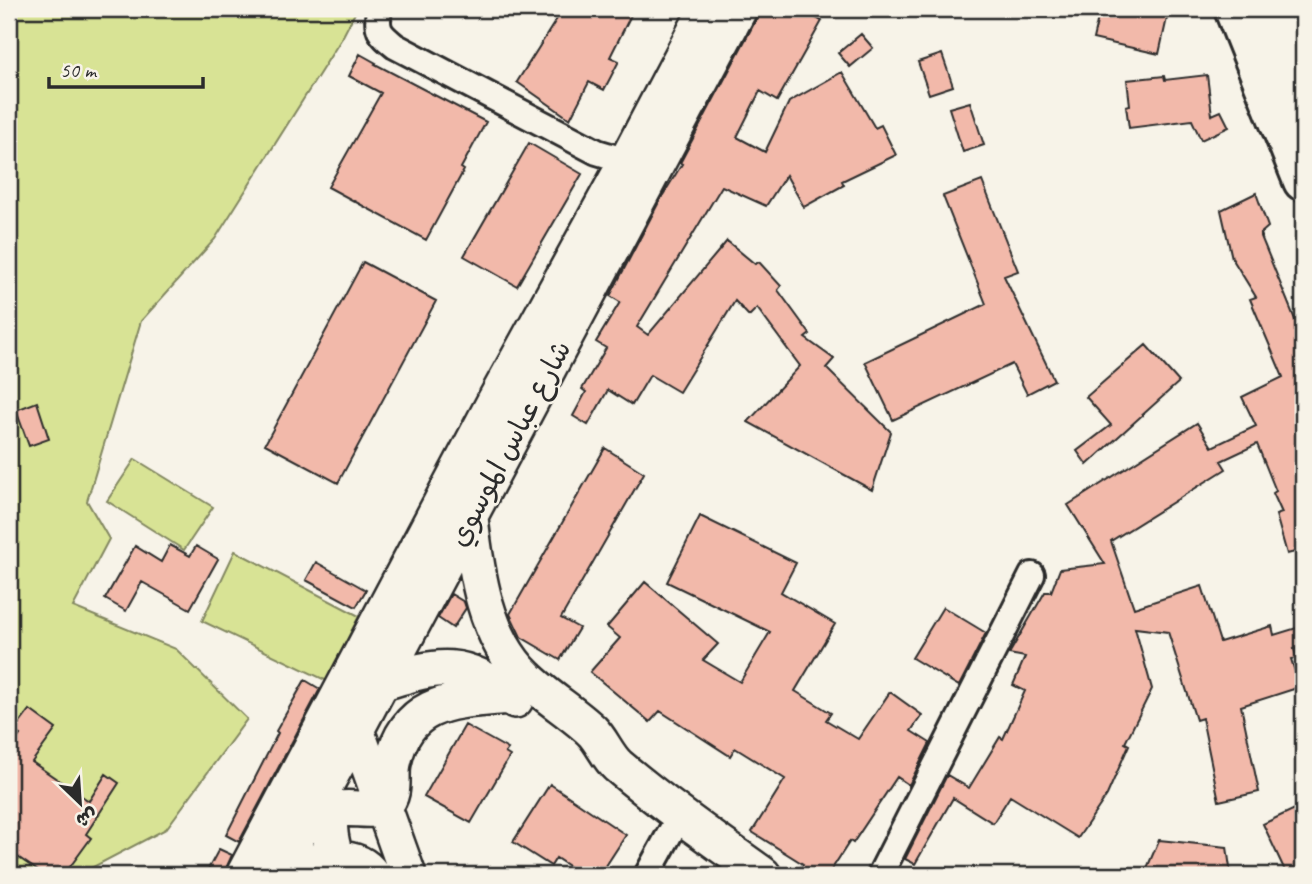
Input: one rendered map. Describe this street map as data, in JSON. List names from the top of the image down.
{
  "streets": {
    "street": ["شارع عباس الموسوي"]
  },
  "scale_bar": "50 m",
  "north": "bottom right"
}
